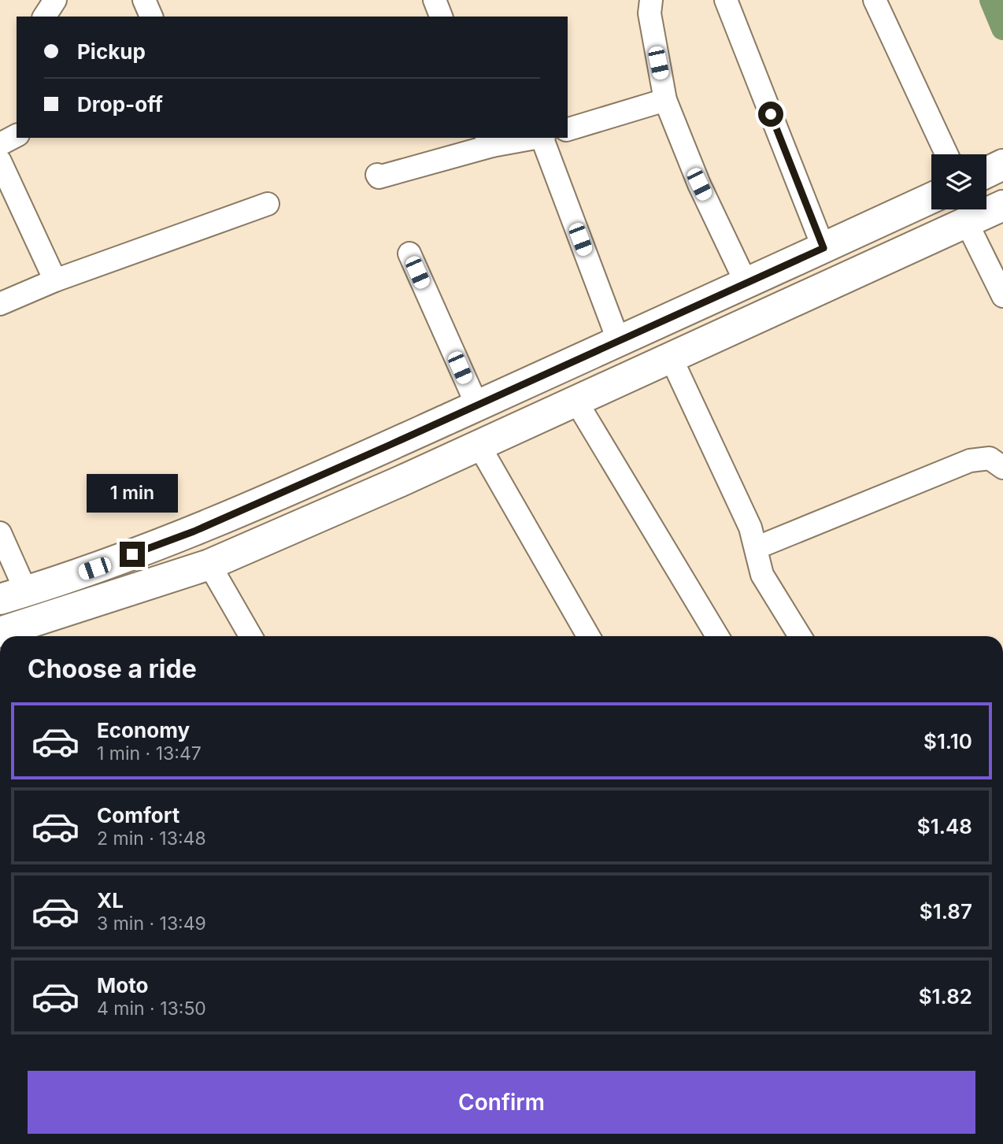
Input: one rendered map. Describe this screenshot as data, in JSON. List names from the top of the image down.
{
  "page": {
    "banner": ["Pickup", "Drop-off"],
    "bubble": "1 min",
    "heading": "Choose a ride",
    "list": [
      {
        "name": "Economy",
        "note": "1 min · 13:47",
        "value": "$1.10"
      },
      {
        "name": "Comfort",
        "note": "2 min · 13:48",
        "value": "$1.48"
      },
      {
        "name": "XL",
        "note": "3 min · 13:49",
        "value": "$1.87"
      },
      {
        "name": "Moto",
        "note": "4 min · 13:50",
        "value": "$1.82"
      }
    ],
    "buttons": "Confirm"
  }
}
